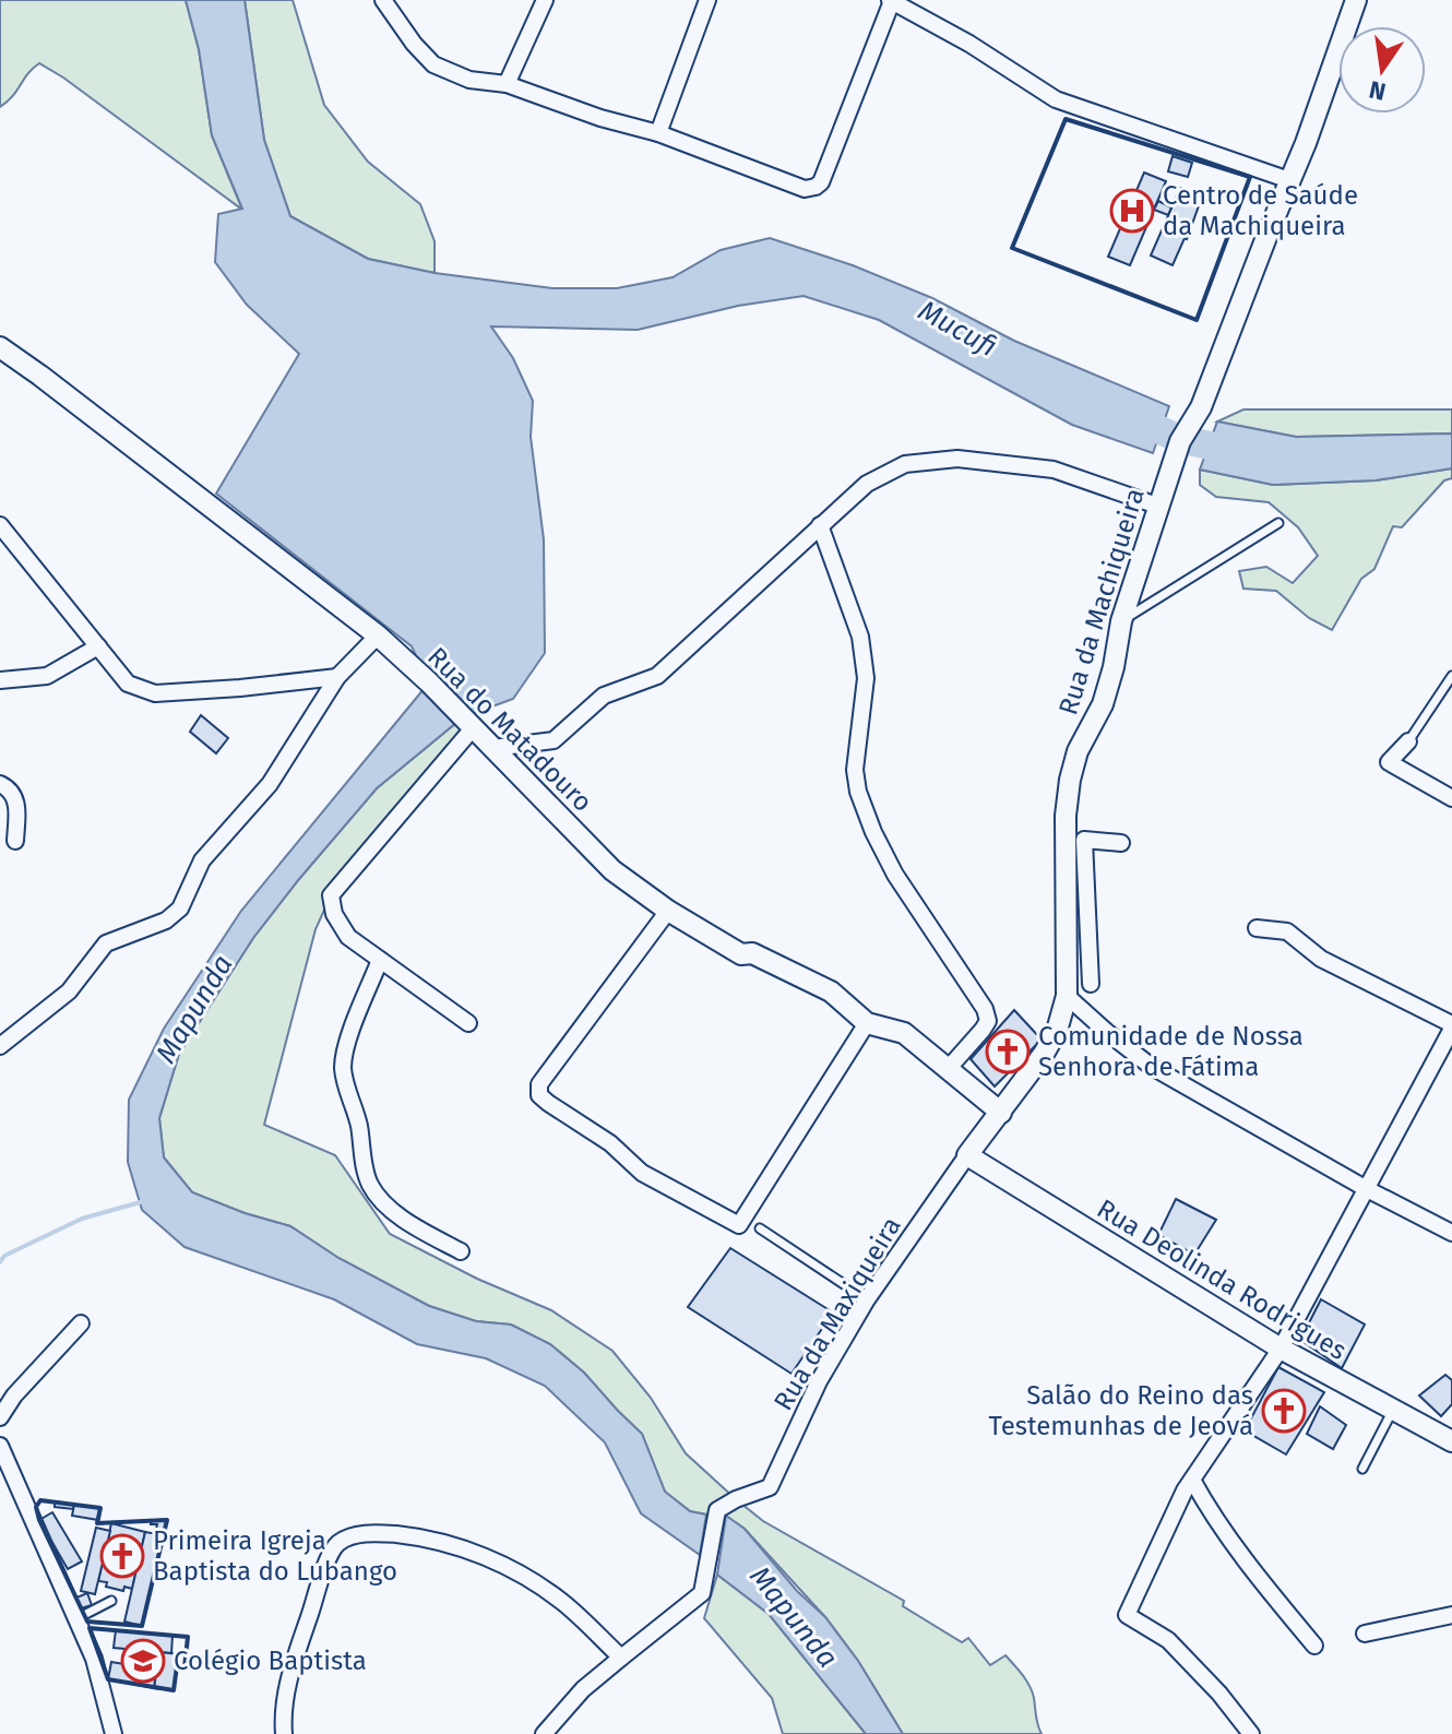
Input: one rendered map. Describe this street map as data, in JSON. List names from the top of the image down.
{
  "streets": {
    "street": [
      "Rua da Machiqueira",
      "Rua do Matadouro",
      "Rua Deolinda Rodrigues",
      "Rua da Maxiqueira"
    ]
  },
  "crossings": [
    ["Rua da Machiqueira", "Rua do Matadouro"],
    ["Rua da Machiqueira", "Rua Deolinda Rodrigues"],
    ["Rua da Machiqueira", "Rua da Maxiqueira"]
  ],
  "water": ["Mucufi", "Mapunda"],
  "places": {
    "hospital": ["Centro de Saúde da Machiqueira"],
    "church": ["Comunidade de Nossa Senhora de Fátima", "Salão do Reino das Testemunhas de Jeová", "Primeira Igreja Baptista do Lubango"],
    "school or university": ["Colégio Baptista"]
  },
  "north": "bottom"
}
